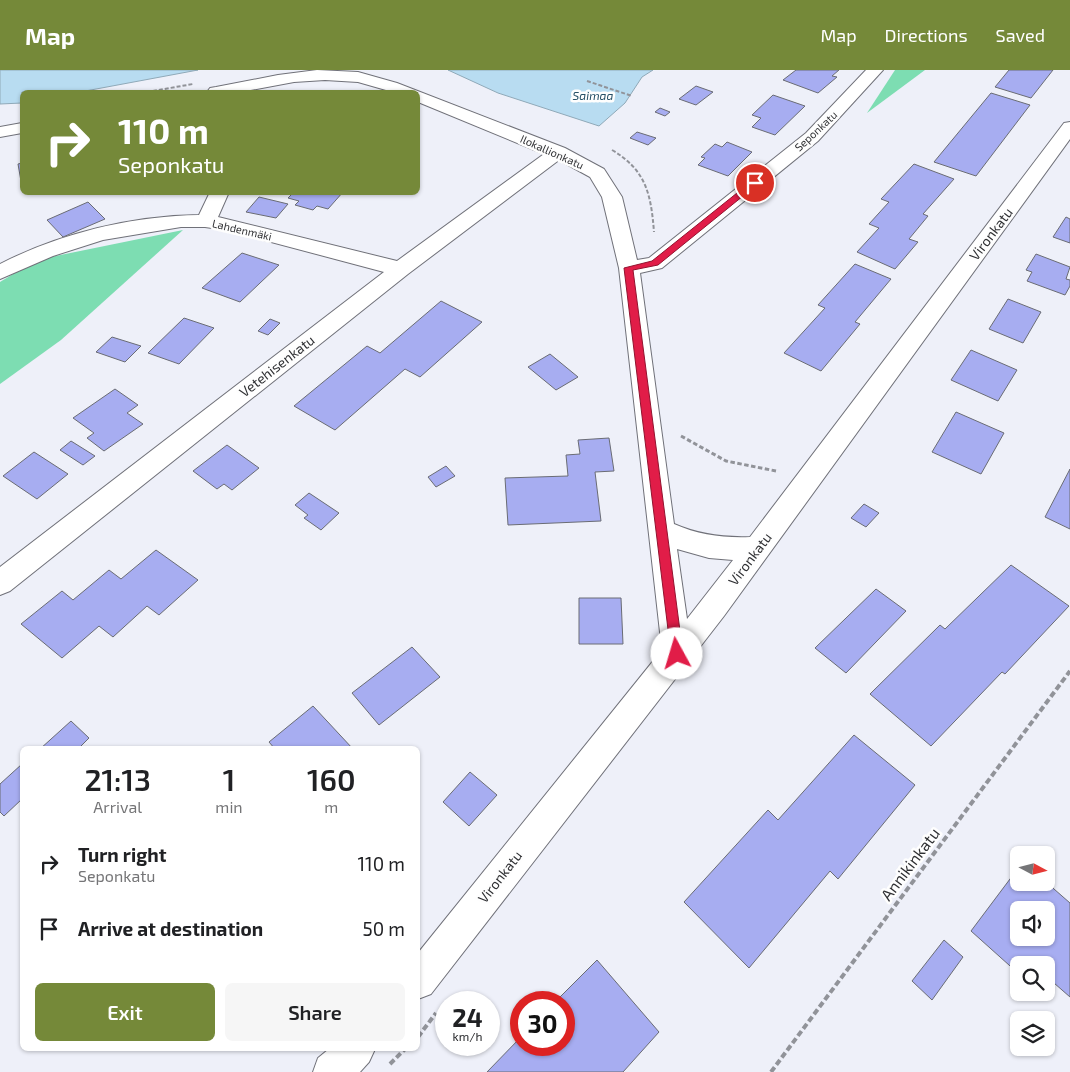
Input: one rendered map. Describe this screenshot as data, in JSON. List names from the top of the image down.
{
  "streets": {
    "street": [
      "Seponkatu",
      "Ilokallionkatu",
      "Lahdenmäki",
      "Vironkatu",
      "Vetehisenkatu"
    ],
    "path": ["Annikinkatu"]
  },
  "crossings": [
    ["Seponkatu", "Ilokallionkatu"],
    ["Ilokallionkatu", "Vironkatu"],
    ["Ilokallionkatu", "Vetehisenkatu"],
    ["Lahdenmäki", "Vetehisenkatu"]
  ],
  "water": ["Saimaa"],
  "north": "right",
  "page": {
    "header": "Map",
    "nav": ["Map", "Directions", "Saved"],
    "turn": ["110 m", "Seponkatu"],
    "eta": [
      "21:13",
      "Arrival",
      "1",
      "min",
      "160",
      "m"
    ],
    "list": [
      {
        "name": "Turn right",
        "note": "Seponkatu",
        "value": "110 m"
      },
      {
        "name": "Arrive at destination",
        "value": "50 m"
      }
    ],
    "buttons": ["Exit", "Share"],
    "speed": "24 km/h",
    "limit": "30"
  }
}
